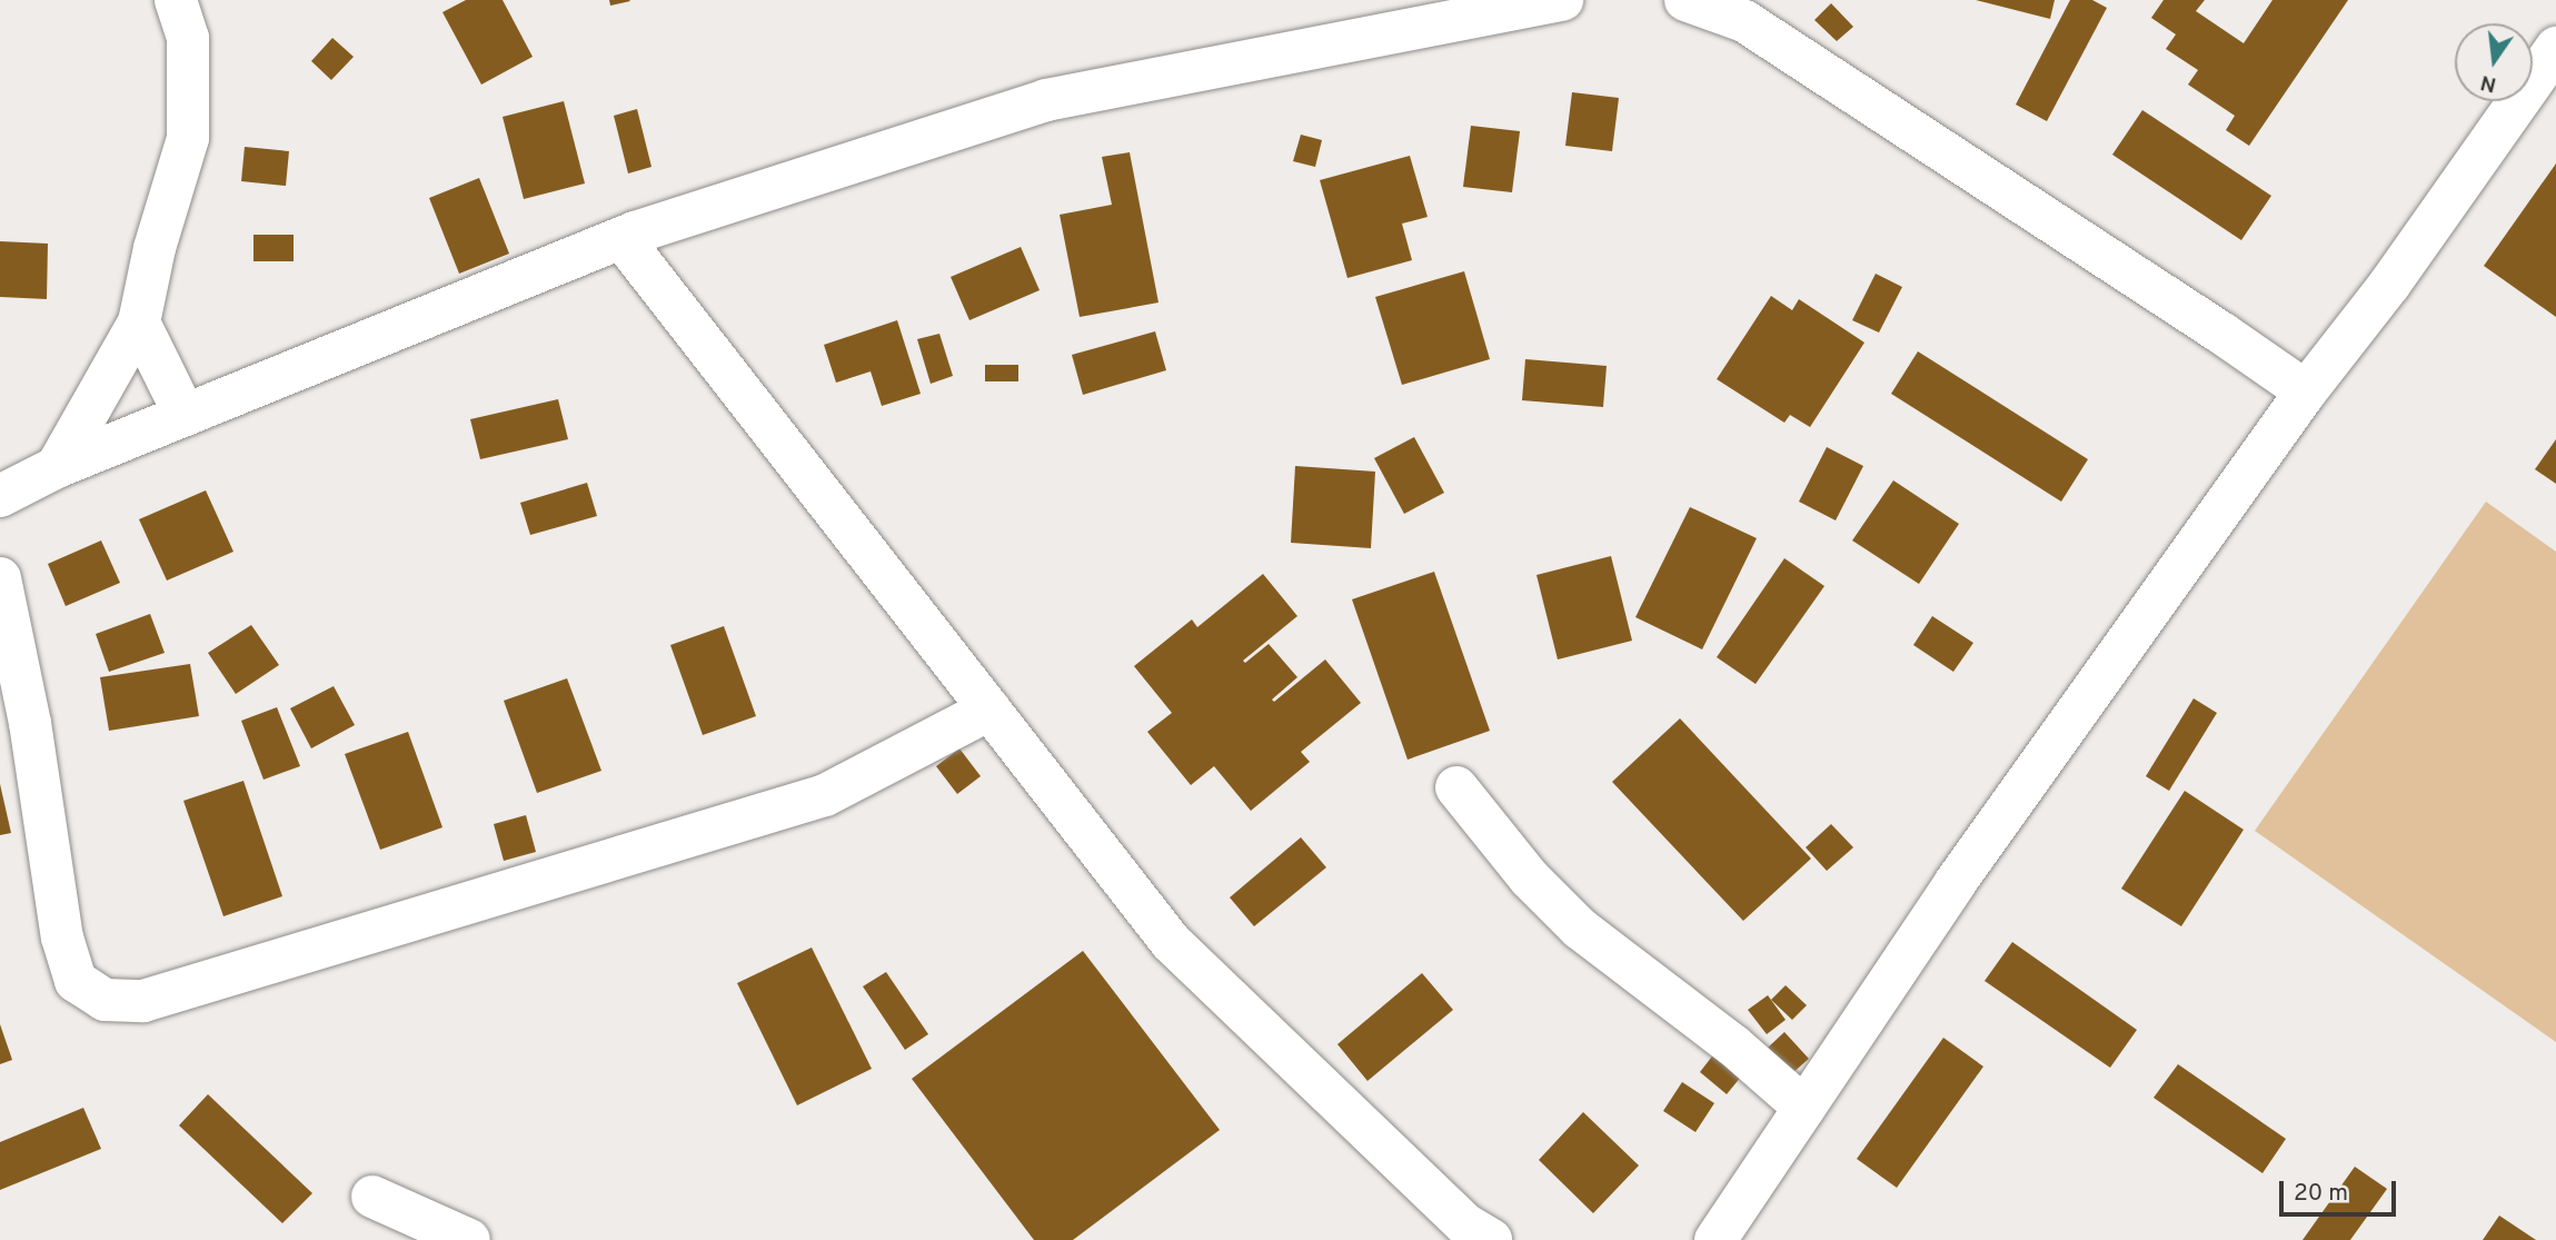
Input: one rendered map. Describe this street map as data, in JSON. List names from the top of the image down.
{
  "scale_bar": "20 m",
  "north": "bottom"
}
